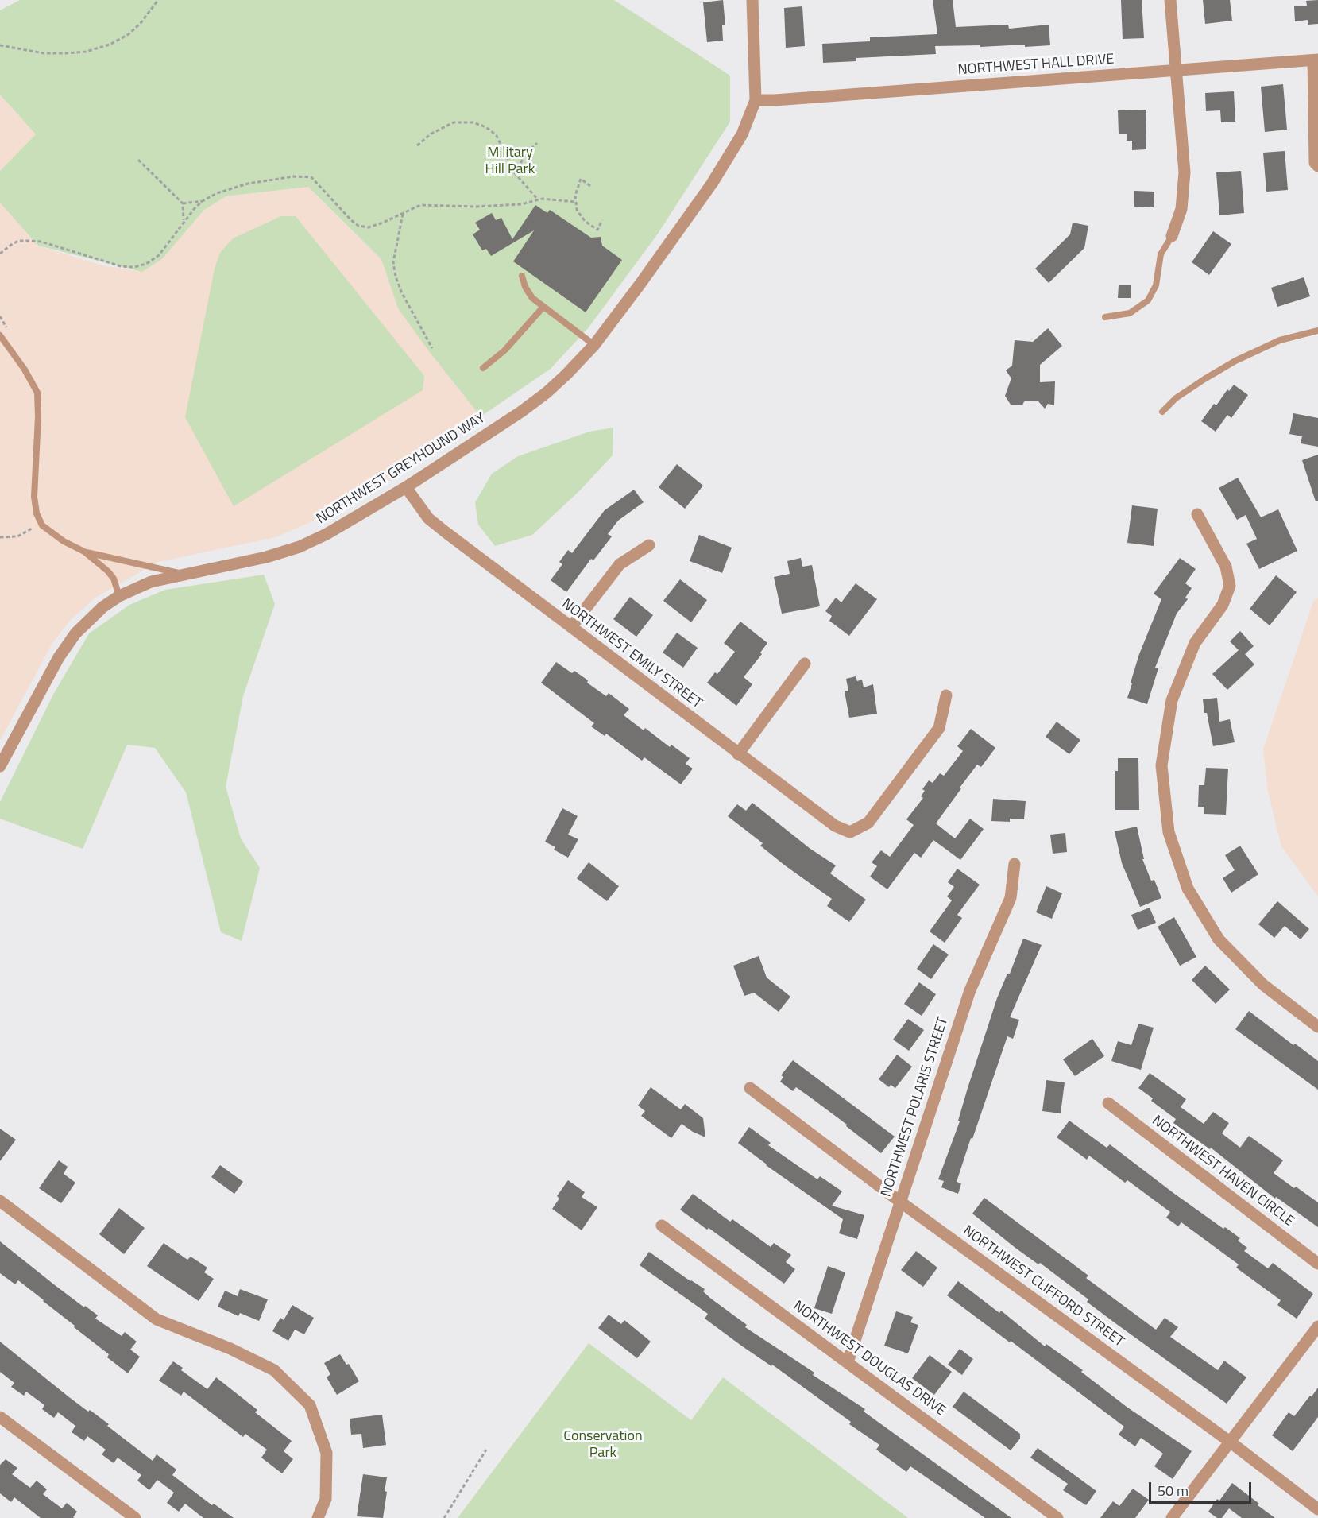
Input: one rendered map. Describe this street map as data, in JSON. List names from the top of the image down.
{
  "streets": {
    "street": [
      "NORTHWEST HALL DRIVE",
      "NORTHWEST GREYHOUND WAY",
      "NORTHWEST EMILY STREET",
      "NORTHWEST POLARIS STREET",
      "NORTHWEST HAVEN CIRCLE",
      "NORTHWEST CLIFFORD STREET",
      "NORTHWEST DOUGLAS DRIVE"
    ]
  },
  "crossings": [
    ["NORTHWEST HALL DRIVE", "NORTHWEST GREYHOUND WAY"],
    ["NORTHWEST GREYHOUND WAY", "NORTHWEST EMILY STREET"],
    ["NORTHWEST POLARIS STREET", "NORTHWEST CLIFFORD STREET"],
    ["NORTHWEST POLARIS STREET", "NORTHWEST DOUGLAS DRIVE"]
  ],
  "parks": ["Military Hill Park", "Conservation Park"],
  "scale_bar": "50 m"
}
